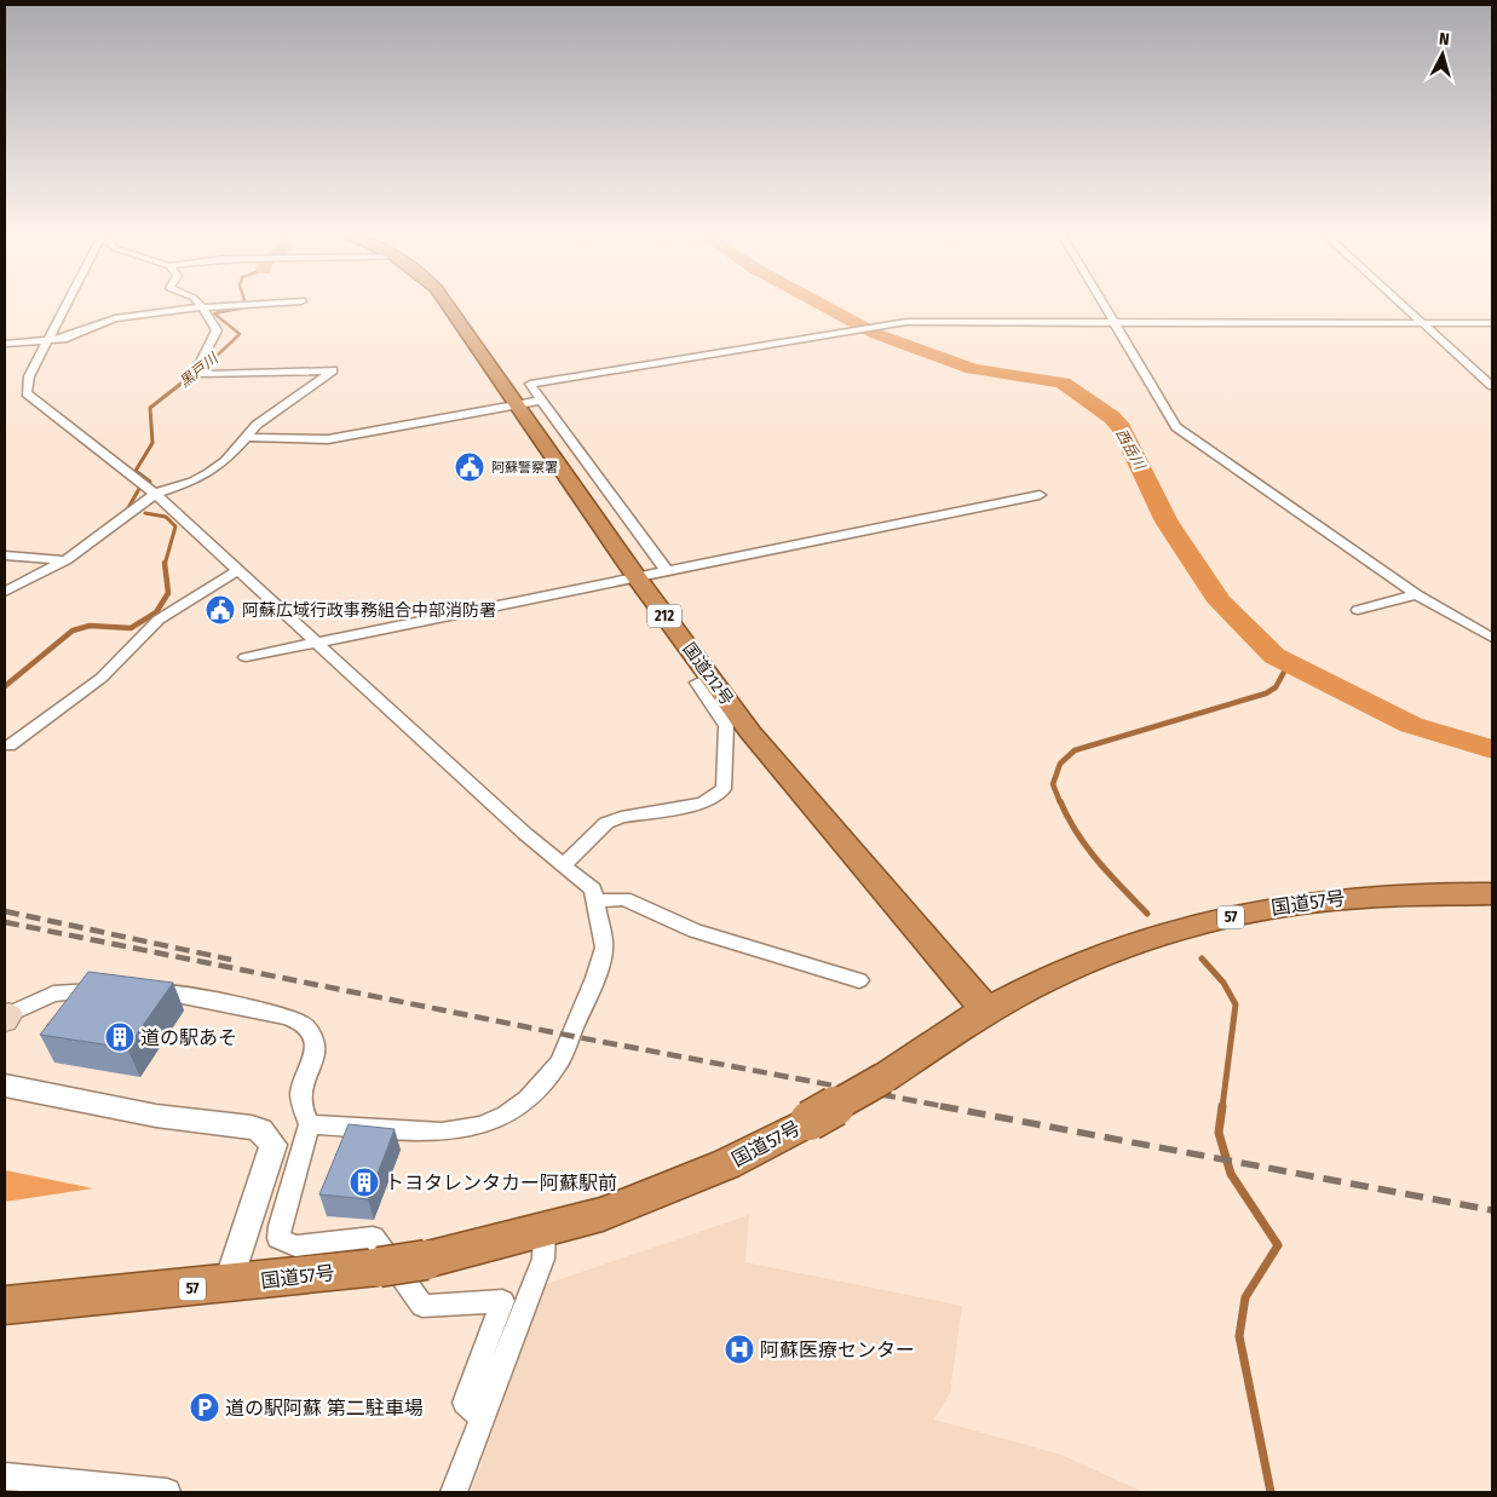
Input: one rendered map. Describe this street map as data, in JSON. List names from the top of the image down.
{
  "streets": {
    "highway": [
      "212",
      "国道212号",
      "国道57号",
      "57"
    ]
  },
  "crossings": [
    ["国道212号", "国道57号"]
  ],
  "water": ["黒戸川", "西岳川"],
  "places": {
    "public building": ["阿蘇警察署", "阿蘇広域行政事務組合中部消防署"],
    "building": ["道の駅あそ", "トヨタレンタカー阿蘇駅前"],
    "hospital": ["阿蘇医療センター"],
    "parking": ["道の駅阿蘇 第二駐車場"]
  },
  "north": "top"
}
